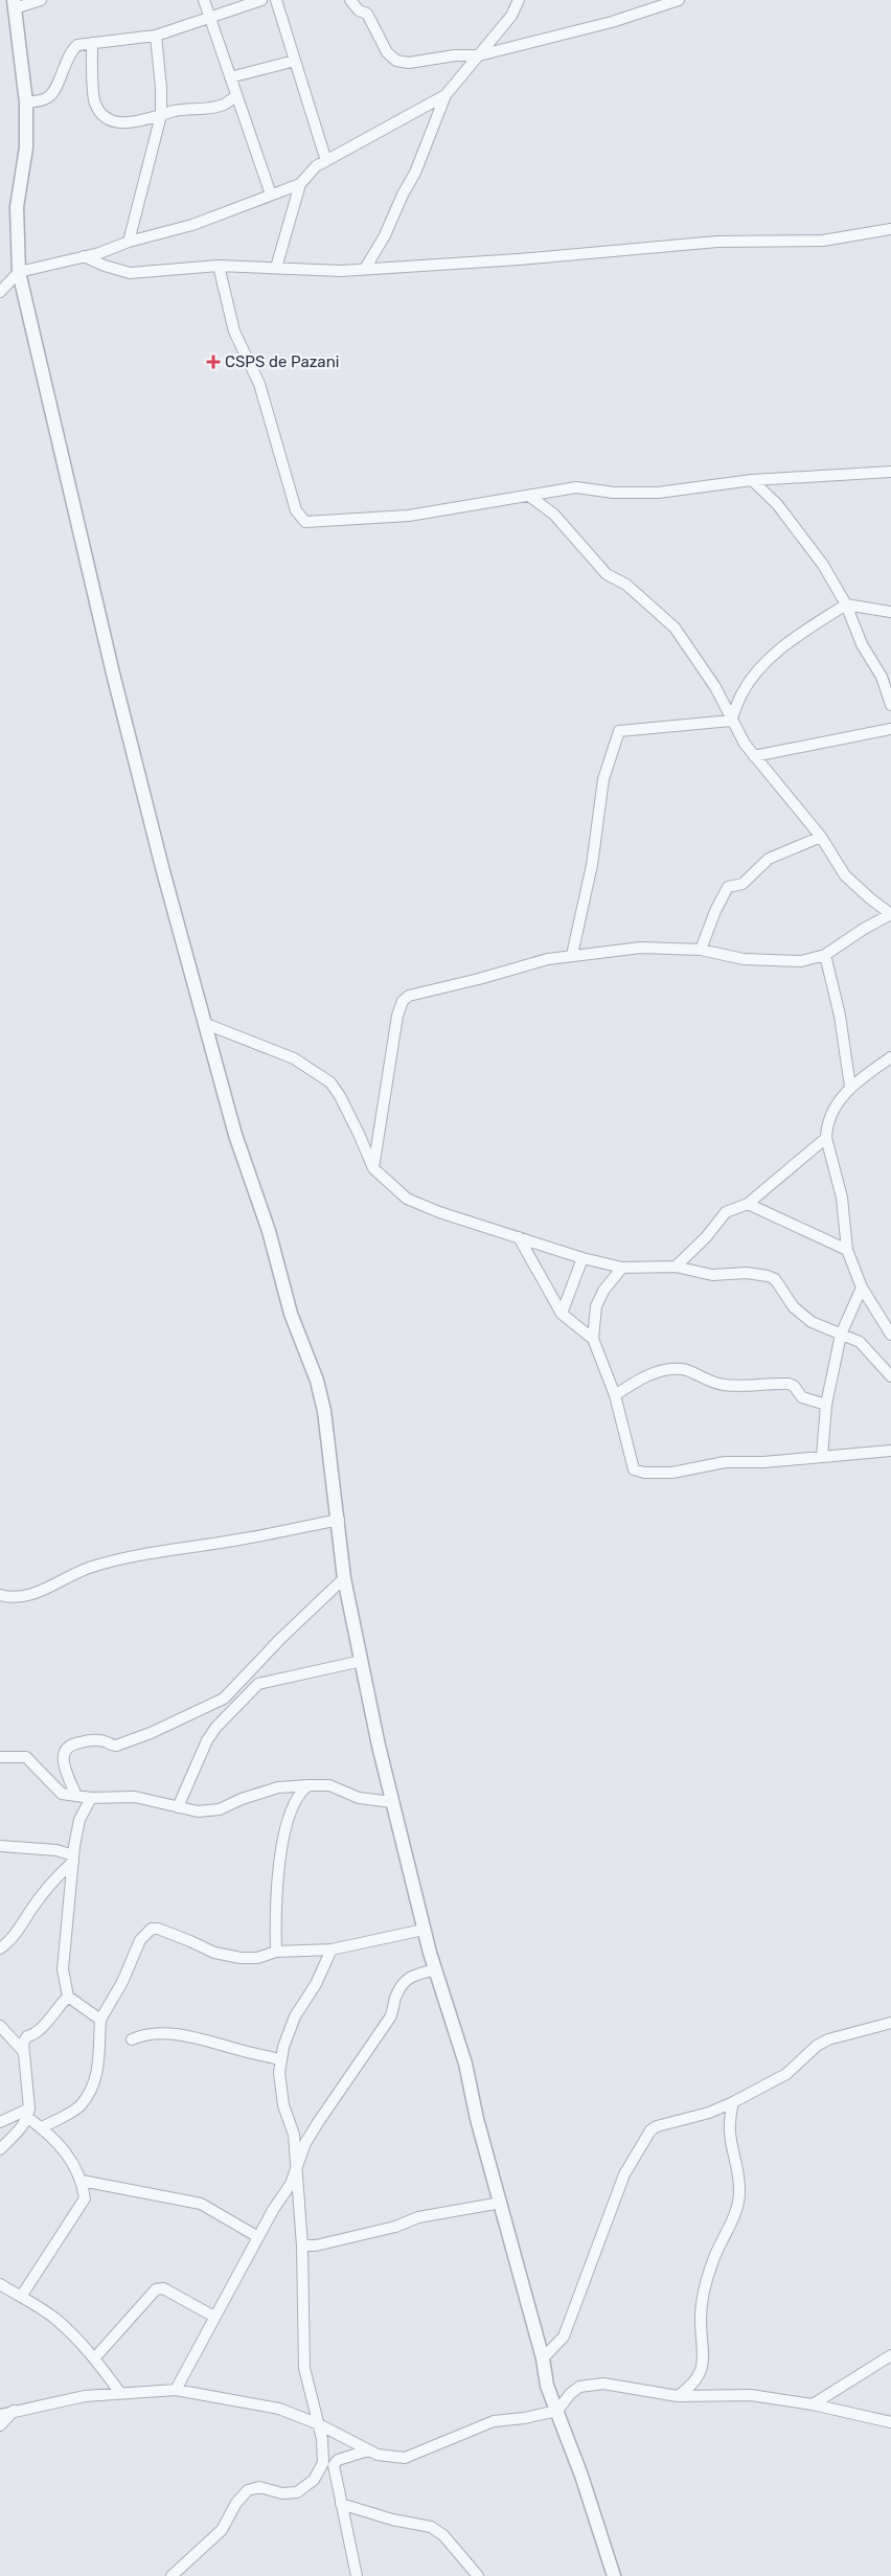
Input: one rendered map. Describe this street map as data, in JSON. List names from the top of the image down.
{
  "places": {
    "health": ["CSPS de Pazani"]
  }
}
